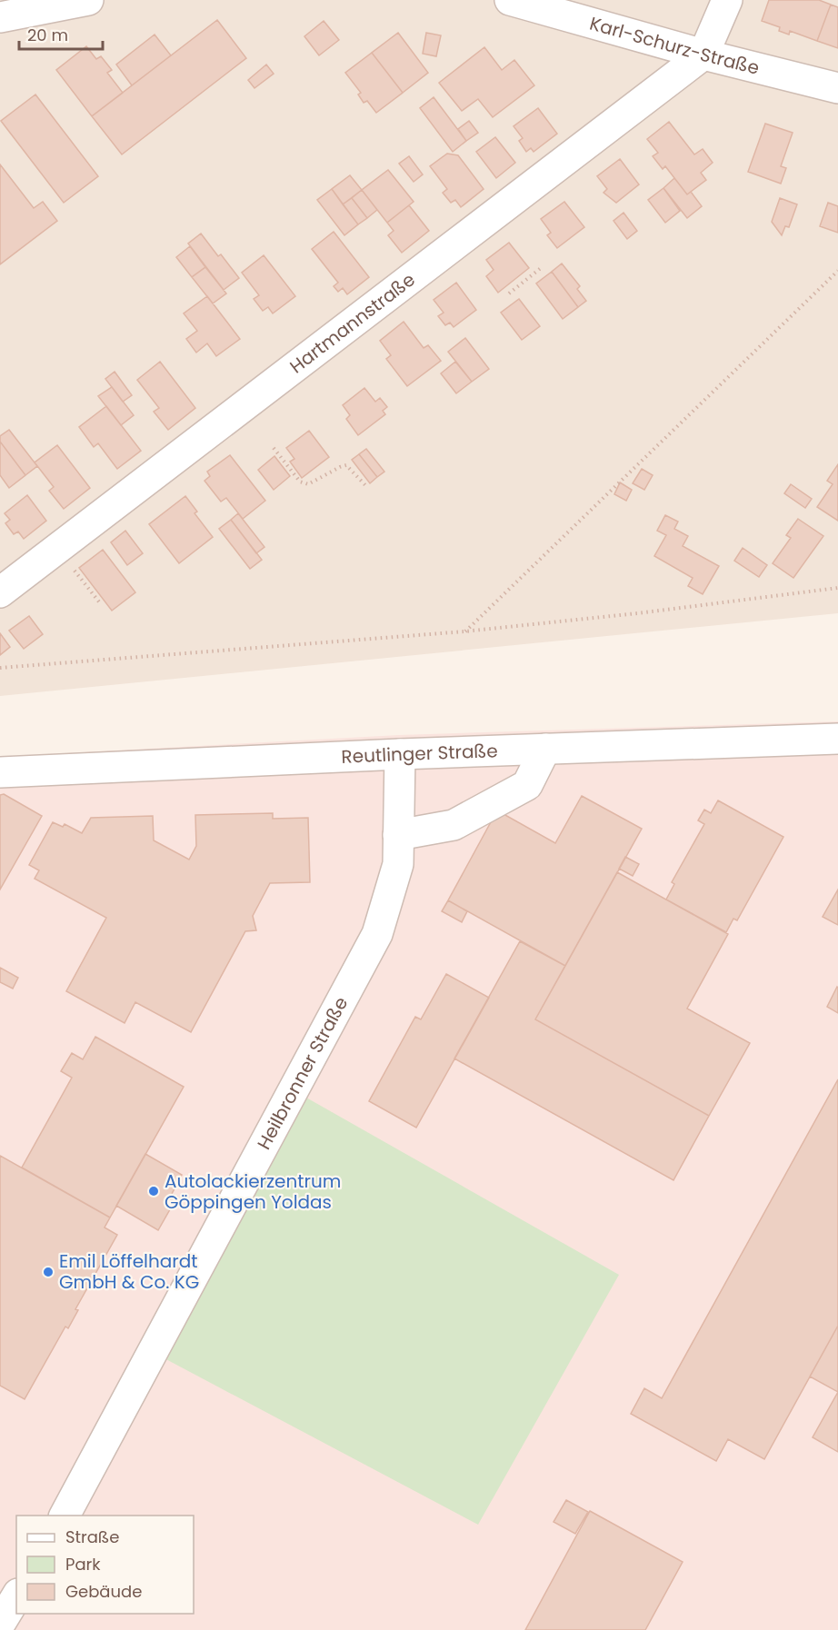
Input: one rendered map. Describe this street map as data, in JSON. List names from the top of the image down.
{
  "streets": {
    "street": [
      "Karl-Schurz-Straße",
      "Hartmannstraße",
      "Reutlinger Straße",
      "Heilbronner Straße"
    ]
  },
  "crossings": [
    ["Karl-Schurz-Straße", "Hartmannstraße"],
    ["Reutlinger Straße", "Heilbronner Straße"]
  ],
  "places": ["Autolackierzentrum Göppingen Yoldas", "Emil Löffelhardt GmbH & Co. KG"],
  "legend": ["Straße", "Park", "Gebäude"],
  "scale_bar": "20 m"
}
